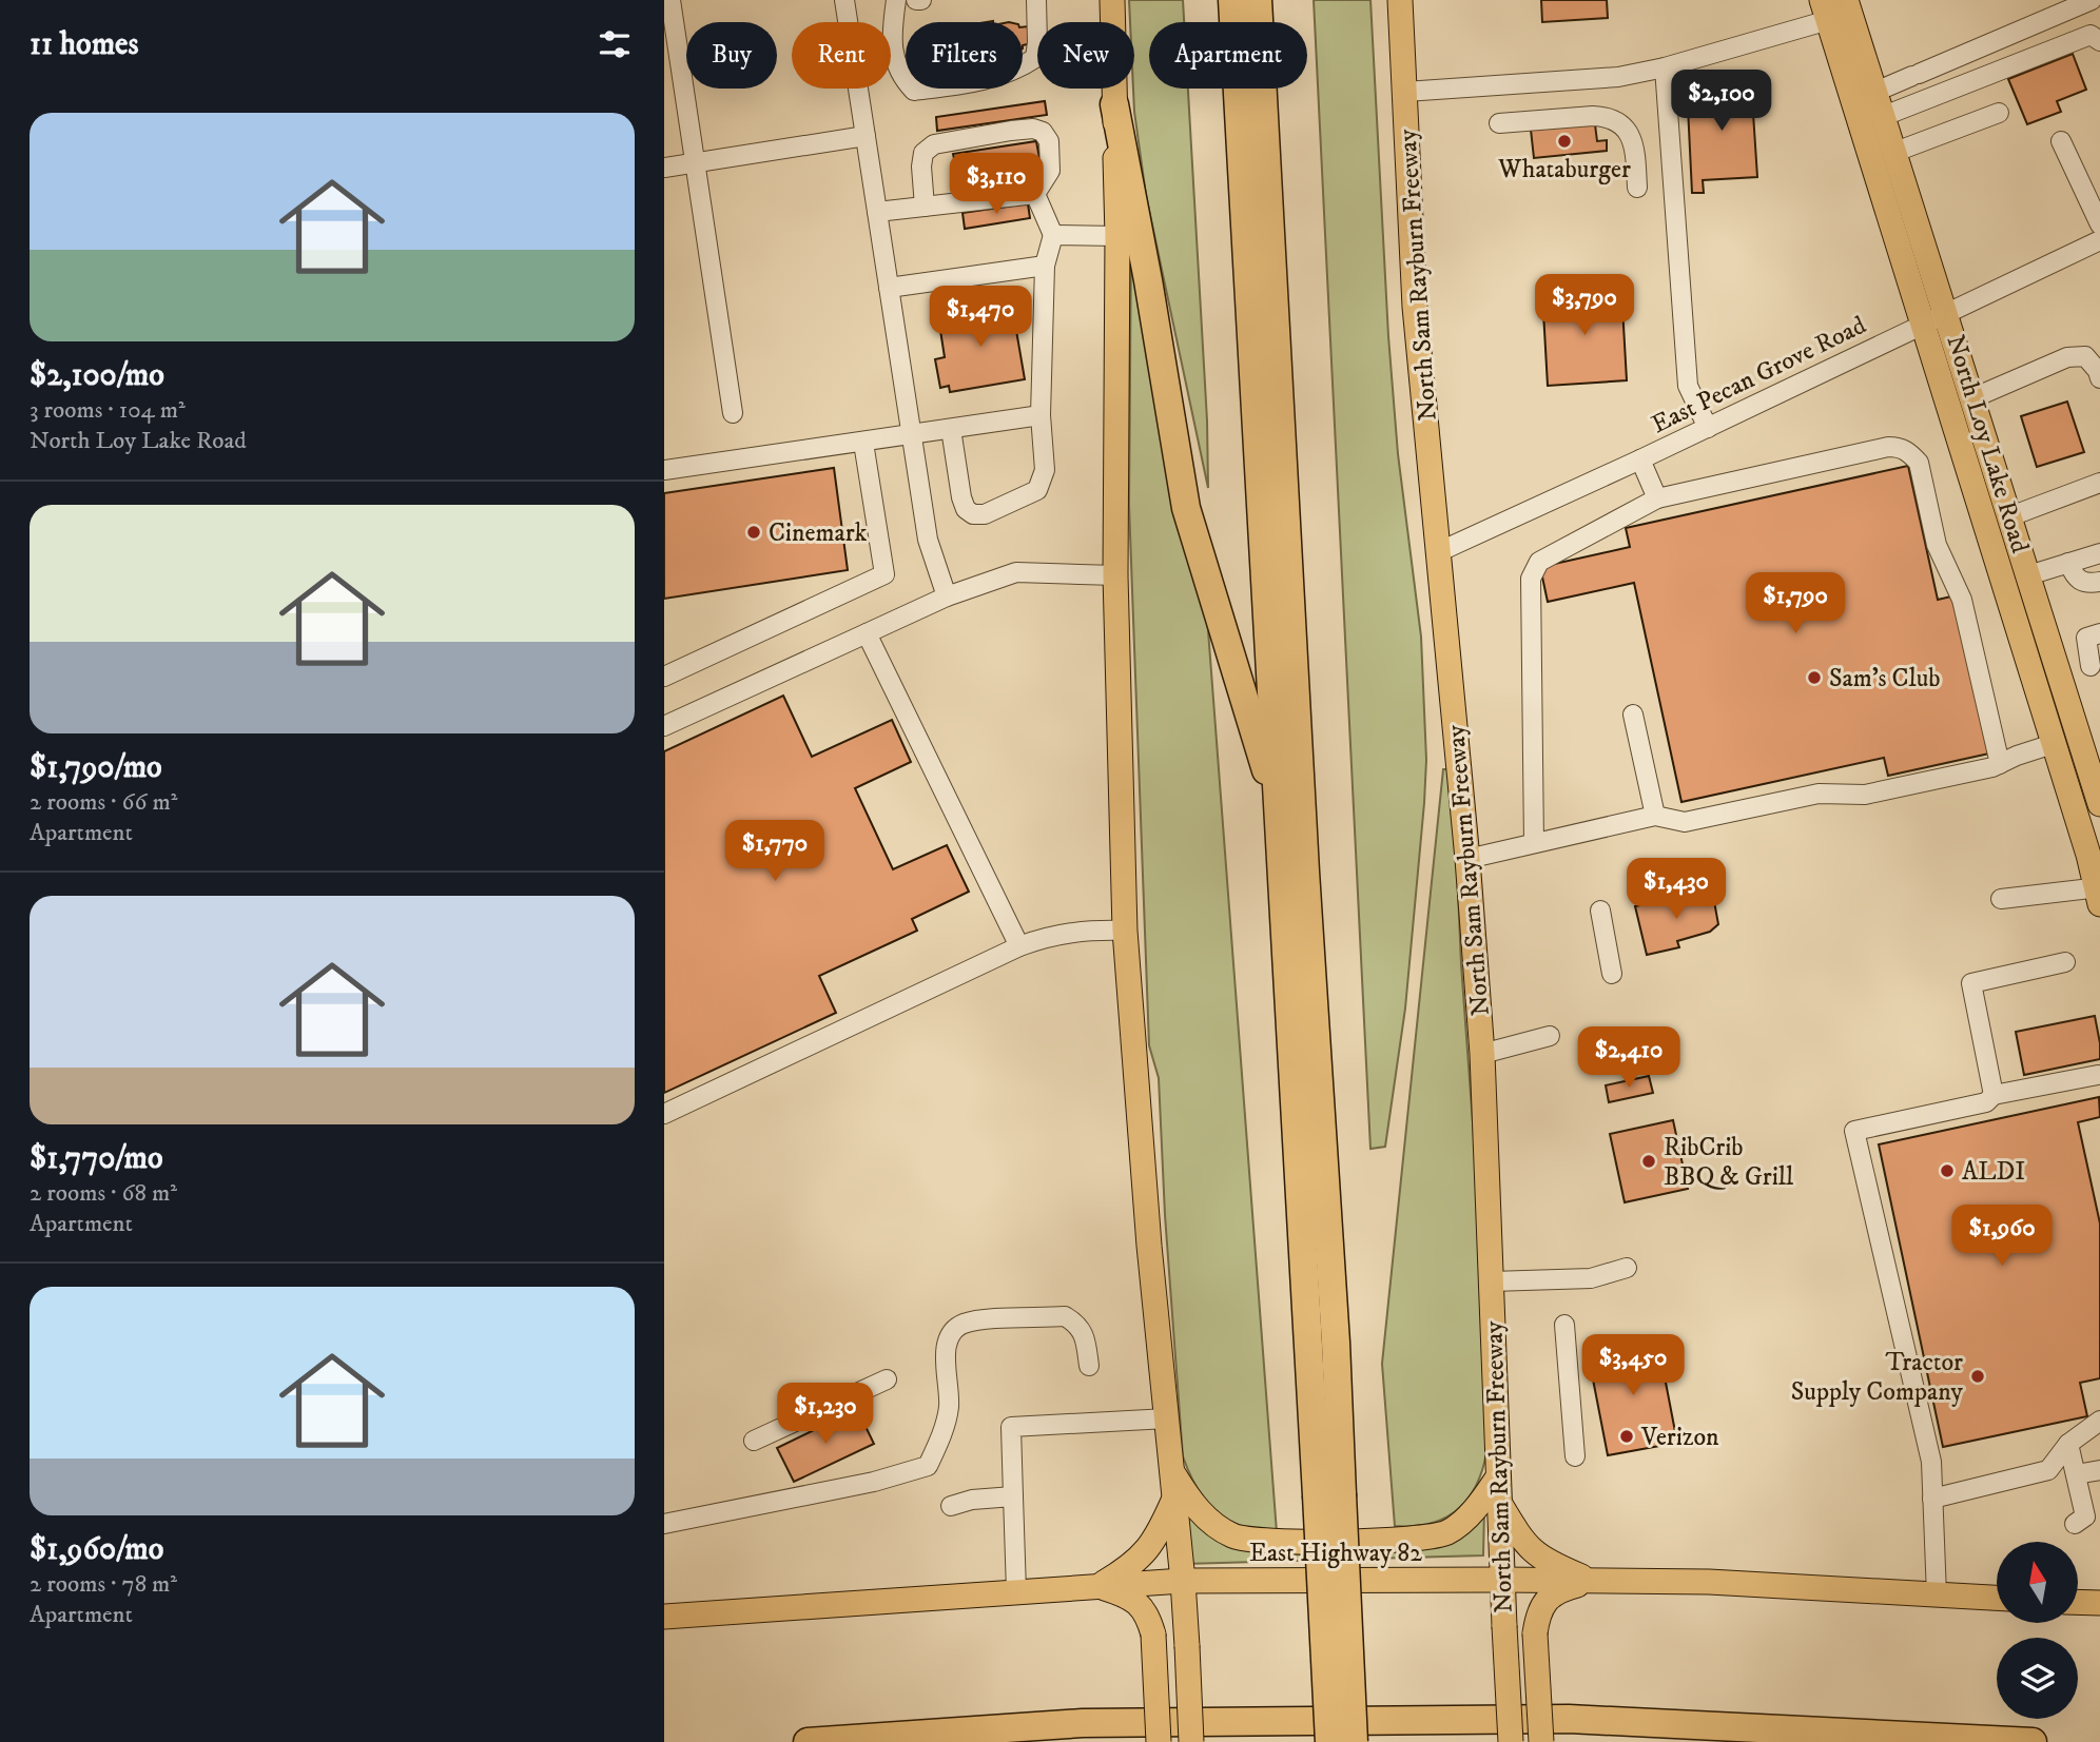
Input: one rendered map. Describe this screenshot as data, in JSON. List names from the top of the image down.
{
  "streets": {
    "main road": ["North Sam Rayburn Freeway", "North Loy Lake Road", "East Highway 82"],
    "street": ["East Pecan Grove Road"]
  },
  "crossings": [
    ["North Sam Rayburn Freeway", "East Pecan Grove Road"],
    ["North Sam Rayburn Freeway", "East Highway 82"],
    ["East Pecan Grove Road", "North Loy Lake Road"]
  ],
  "places": [
    "Whataburger",
    "Cinemark",
    "Sam's Club",
    "RibCrib BBQ & Grill",
    "ALDI",
    "Tractor Supply Company",
    "Verizon"
  ],
  "north": "top",
  "page": {
    "heading": "11 homes",
    "chip": [
      "Buy",
      "Rent",
      "Filters",
      "New",
      "Apartment"
    ],
    "price": [
      "$2,100",
      "$3,110",
      "$3,790",
      "$1,470",
      "$1,790",
      "$1,770",
      "$1,430",
      "$2,410",
      "$1,960",
      "$3,450",
      "$1,230"
    ],
    "list": [
      {
        "name": "$2,100/mo",
        "note": "3 rooms · 104 m² · North Loy Lake Road"
      },
      {
        "name": "$1,790/mo",
        "note": "2 rooms · 66 m² · Apartment"
      },
      {
        "name": "$1,770/mo",
        "note": "2 rooms · 68 m² · Apartment"
      },
      {
        "name": "$1,960/mo",
        "note": "2 rooms · 78 m² · Apartment"
      }
    ]
  }
}
